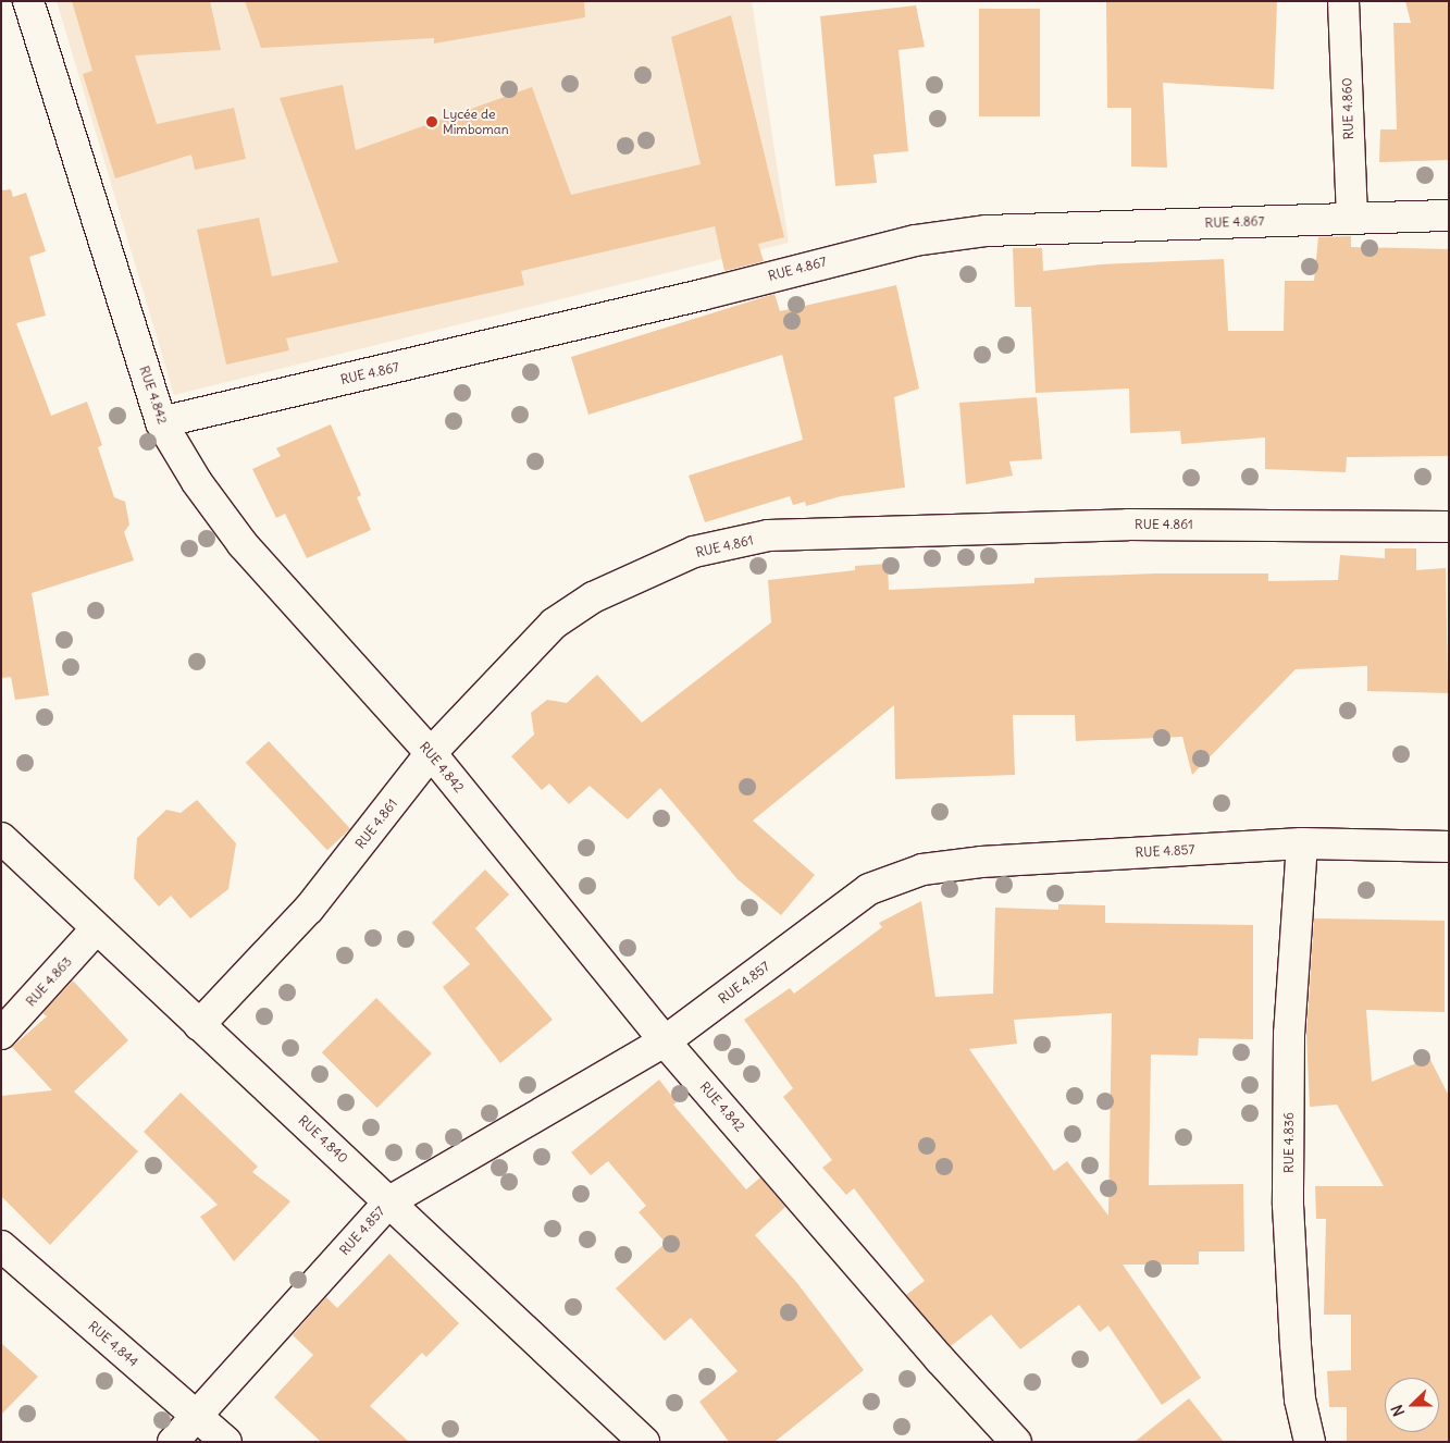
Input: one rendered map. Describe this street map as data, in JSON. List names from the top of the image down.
{
  "streets": {
    "street": [
      "RUE 4.860",
      "RUE 4.867",
      "RUE 4.842",
      "RUE 4.861",
      "RUE 4.857",
      "RUE 4.863",
      "RUE 4.840",
      "RUE 4.836",
      "RUE 4.844"
    ]
  },
  "crossings": [
    ["RUE 4.860", "RUE 4.867"],
    ["RUE 4.867", "RUE 4.842"],
    ["RUE 4.842", "RUE 4.861"],
    ["RUE 4.842", "RUE 4.857"],
    ["RUE 4.861", "RUE 4.840"],
    ["RUE 4.857", "RUE 4.840"],
    ["RUE 4.857", "RUE 4.836"],
    ["RUE 4.857", "RUE 4.844"],
    ["RUE 4.863", "RUE 4.840"]
  ],
  "places": ["Lycée de Mimboman"],
  "north": "left"
}
